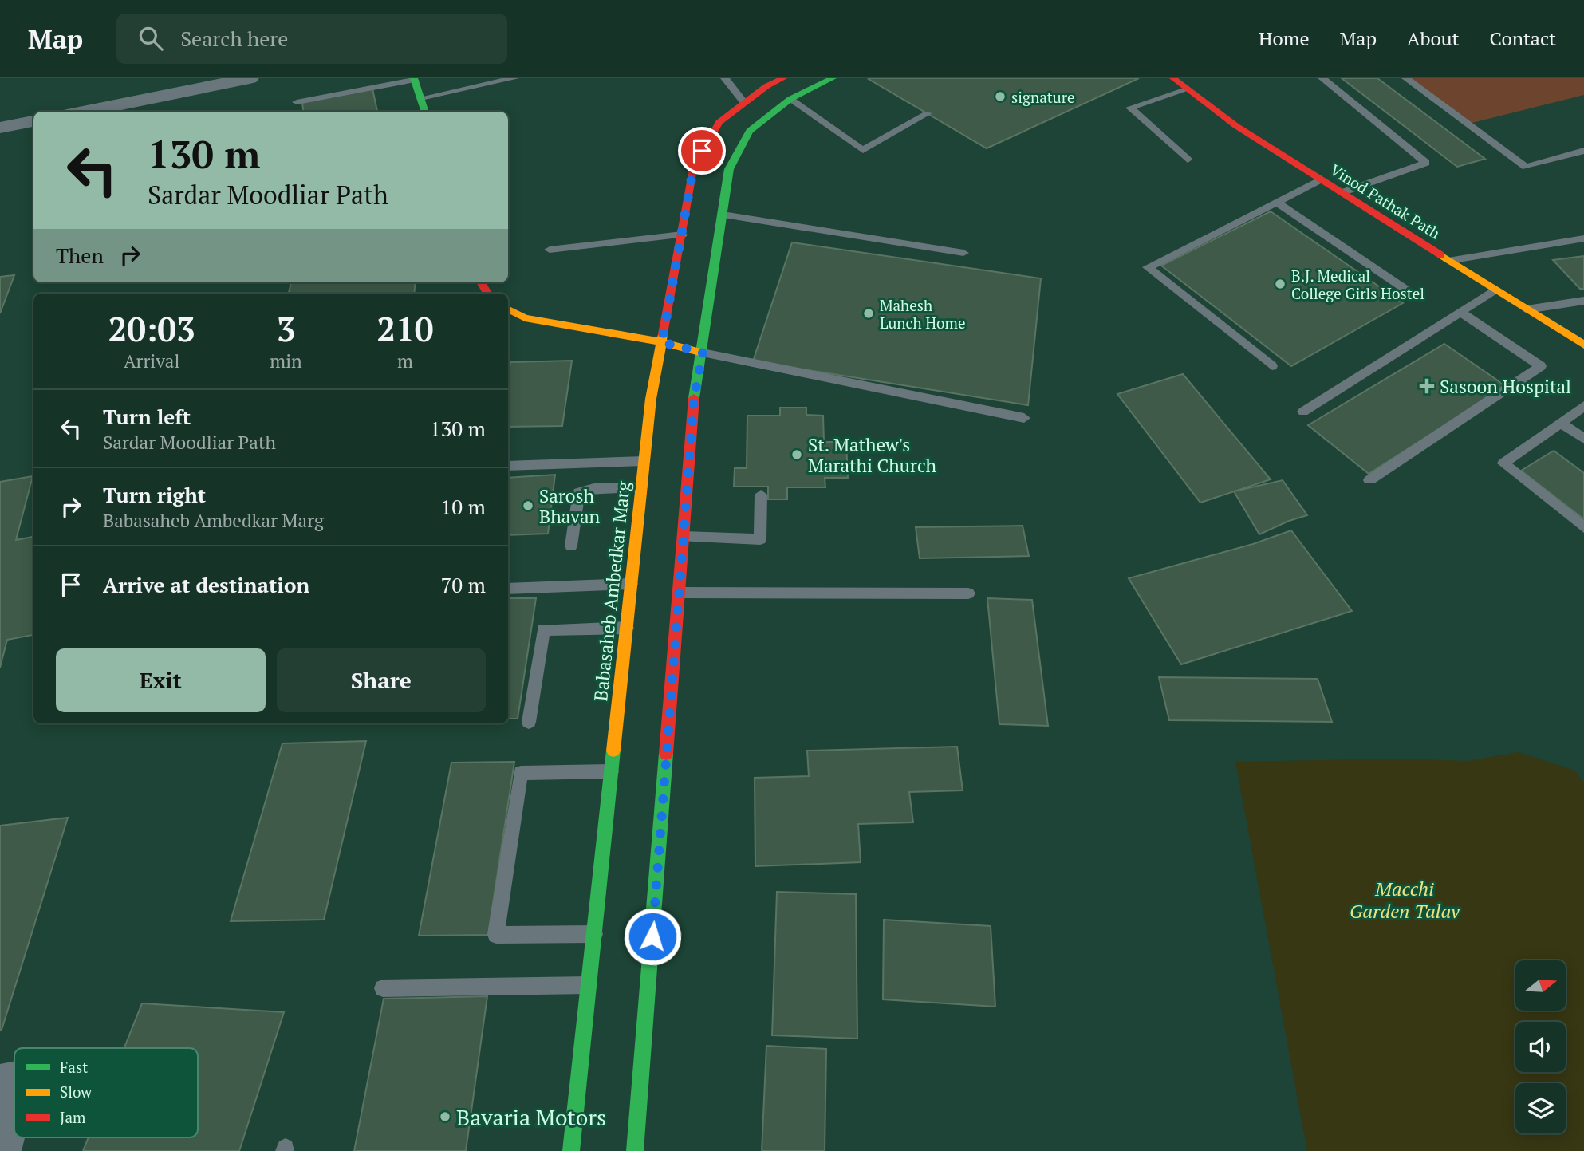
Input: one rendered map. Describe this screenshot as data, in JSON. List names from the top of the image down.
{
  "streets": {
    "main road": ["Vinod Pathak Path", "Babasaheb Ambedkar Marg"]
  },
  "water": ["Macchi Garden Talav"],
  "places": {
    "other": [
      "signature",
      "B.J. Medical College Girls Hostel",
      "Mahesh Lunch Home",
      "St. Mathew's Marathi Church",
      "Sarosh Bhavan",
      "Bavaria Motors"
    ],
    "health": ["Sasoon Hospital"]
  },
  "legend": ["Fast", "Slow", "Jam"],
  "north": "right",
  "page": {
    "header": "Map",
    "search": "Search here",
    "nav": [
      "Home",
      "Map",
      "About",
      "Contact"
    ],
    "turn": ["130 m", "Sardar Moodliar Path"],
    "then": "Then",
    "eta": [
      "20:03",
      "Arrival",
      "3",
      "min",
      "210",
      "m"
    ],
    "list": [
      {
        "name": "Turn left",
        "note": "Sardar Moodliar Path",
        "value": "130 m"
      },
      {
        "name": "Turn right",
        "note": "Babasaheb Ambedkar Marg",
        "value": "10 m"
      },
      {
        "name": "Arrive at destination",
        "value": "70 m"
      }
    ],
    "buttons": ["Exit", "Share"]
  }
}
